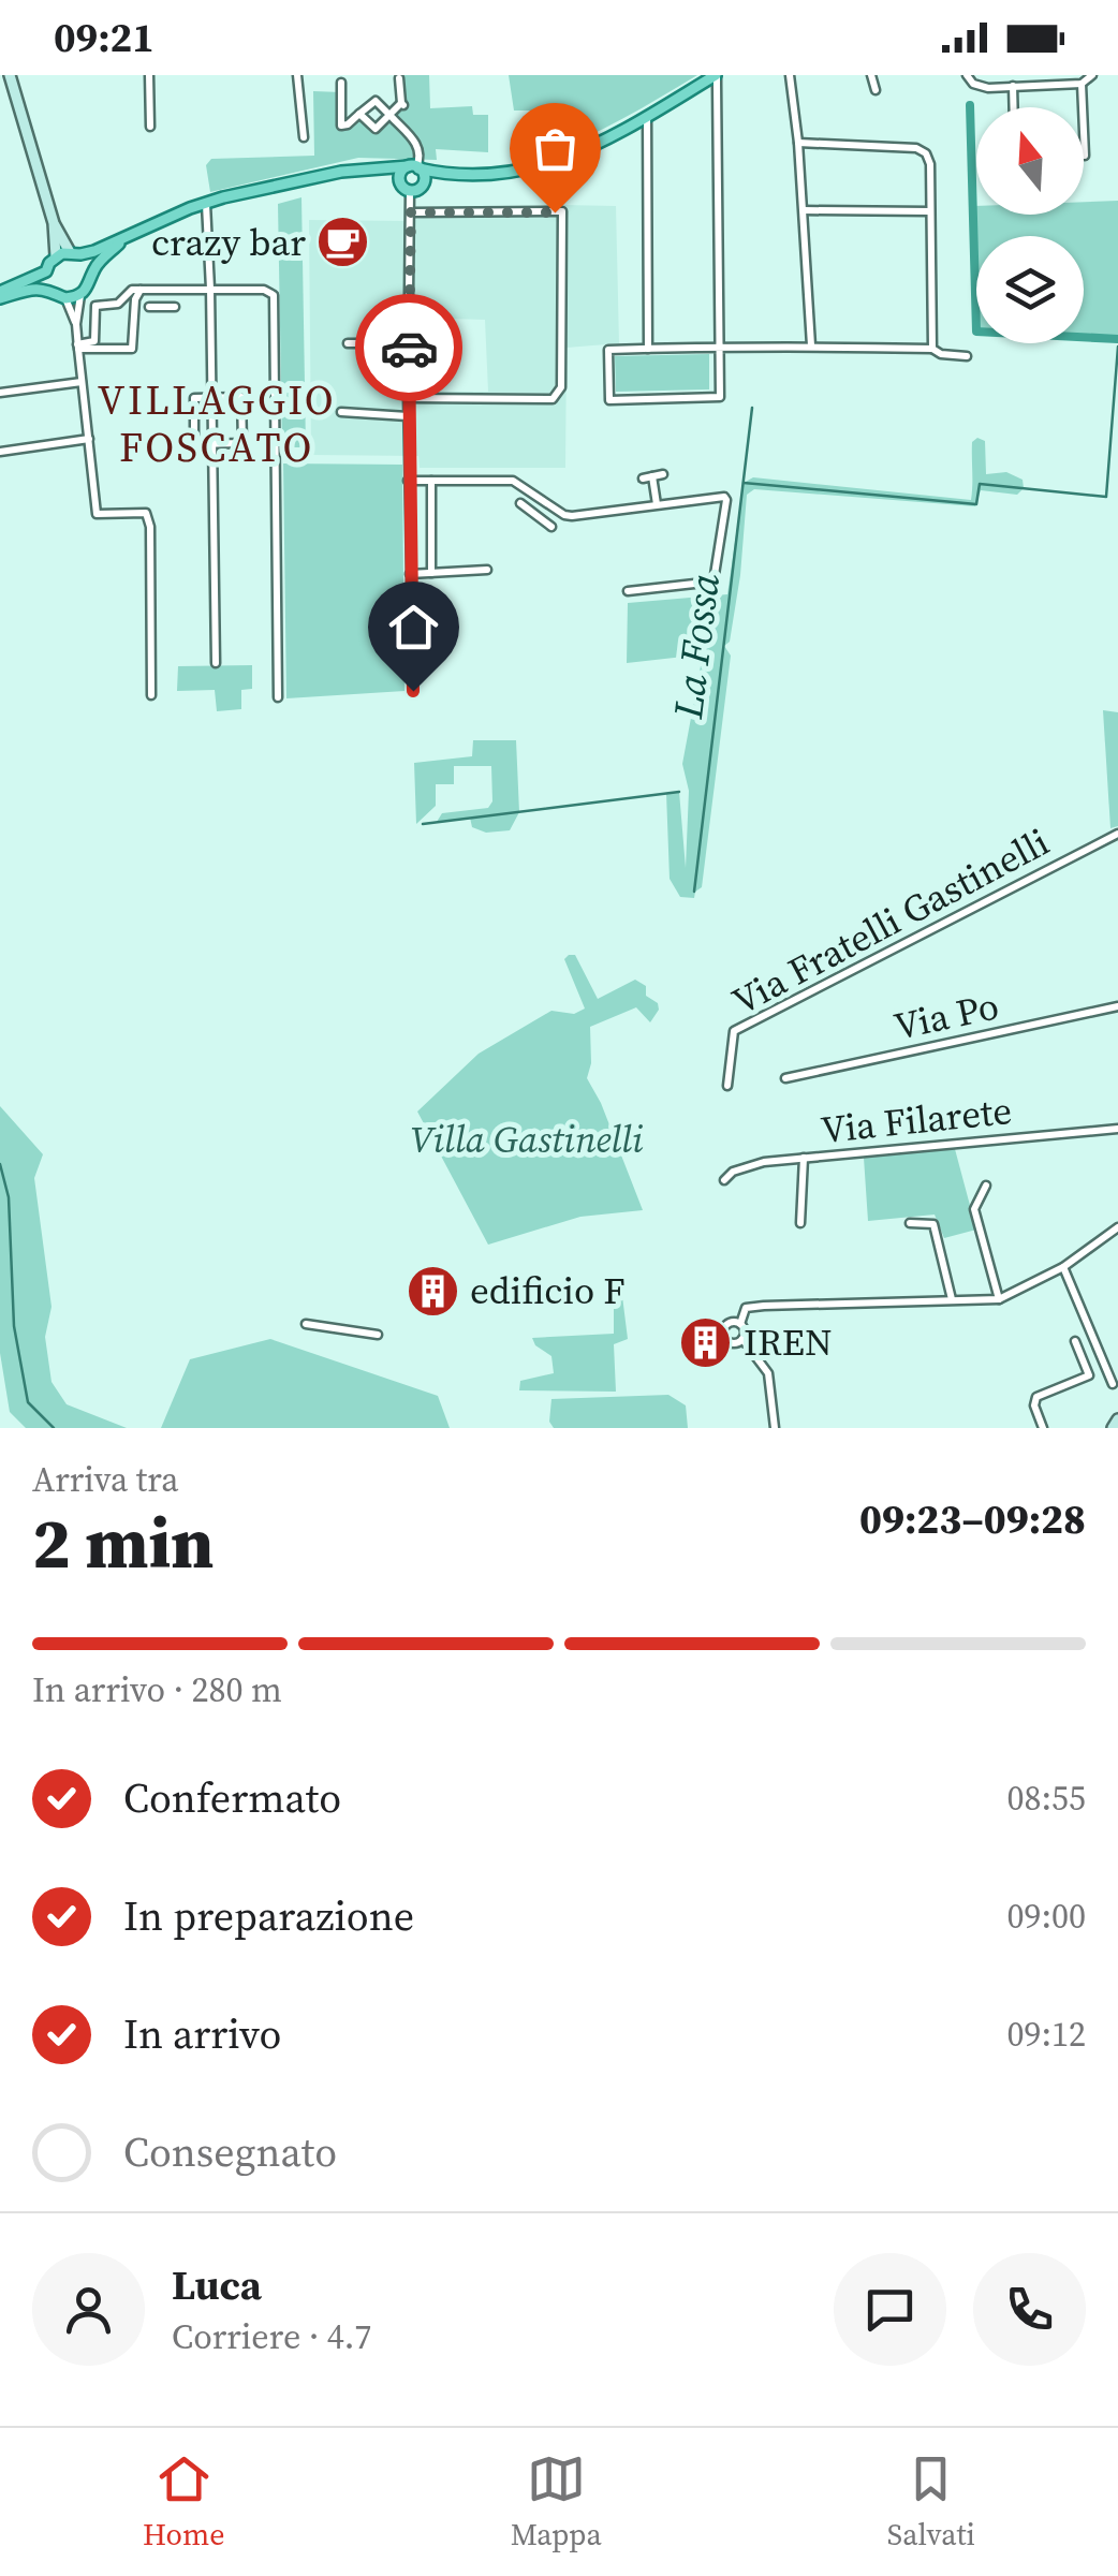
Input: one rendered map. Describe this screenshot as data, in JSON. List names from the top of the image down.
{
  "streets": {
    "street": ["Via Fratelli Gastinelli", "Via Po", "Via Filarete"]
  },
  "districts": ["VILLAGGIO FOSCATO"],
  "water": ["La Fossa"],
  "parks": ["Villa Gastinelli"],
  "places": {
    "cafe": ["crazy bar"],
    "building": ["edificio F", "IREN"]
  },
  "north": "top",
  "page": {
    "status": "09:21",
    "heading": ["2 min", "Arriva tra", "09:23–09:28"],
    "panel": ["Luca", "Corriere · 4.7"],
    "bar": "In arrivo · 280 m",
    "list": [
      ["Confermato", "08:55"],
      ["In preparazione", "09:00"],
      ["In arrivo", "09:12"],
      "Consegnato"
    ],
    "tabs": ["Home", "Mappa", "Salvati"]
  }
}
